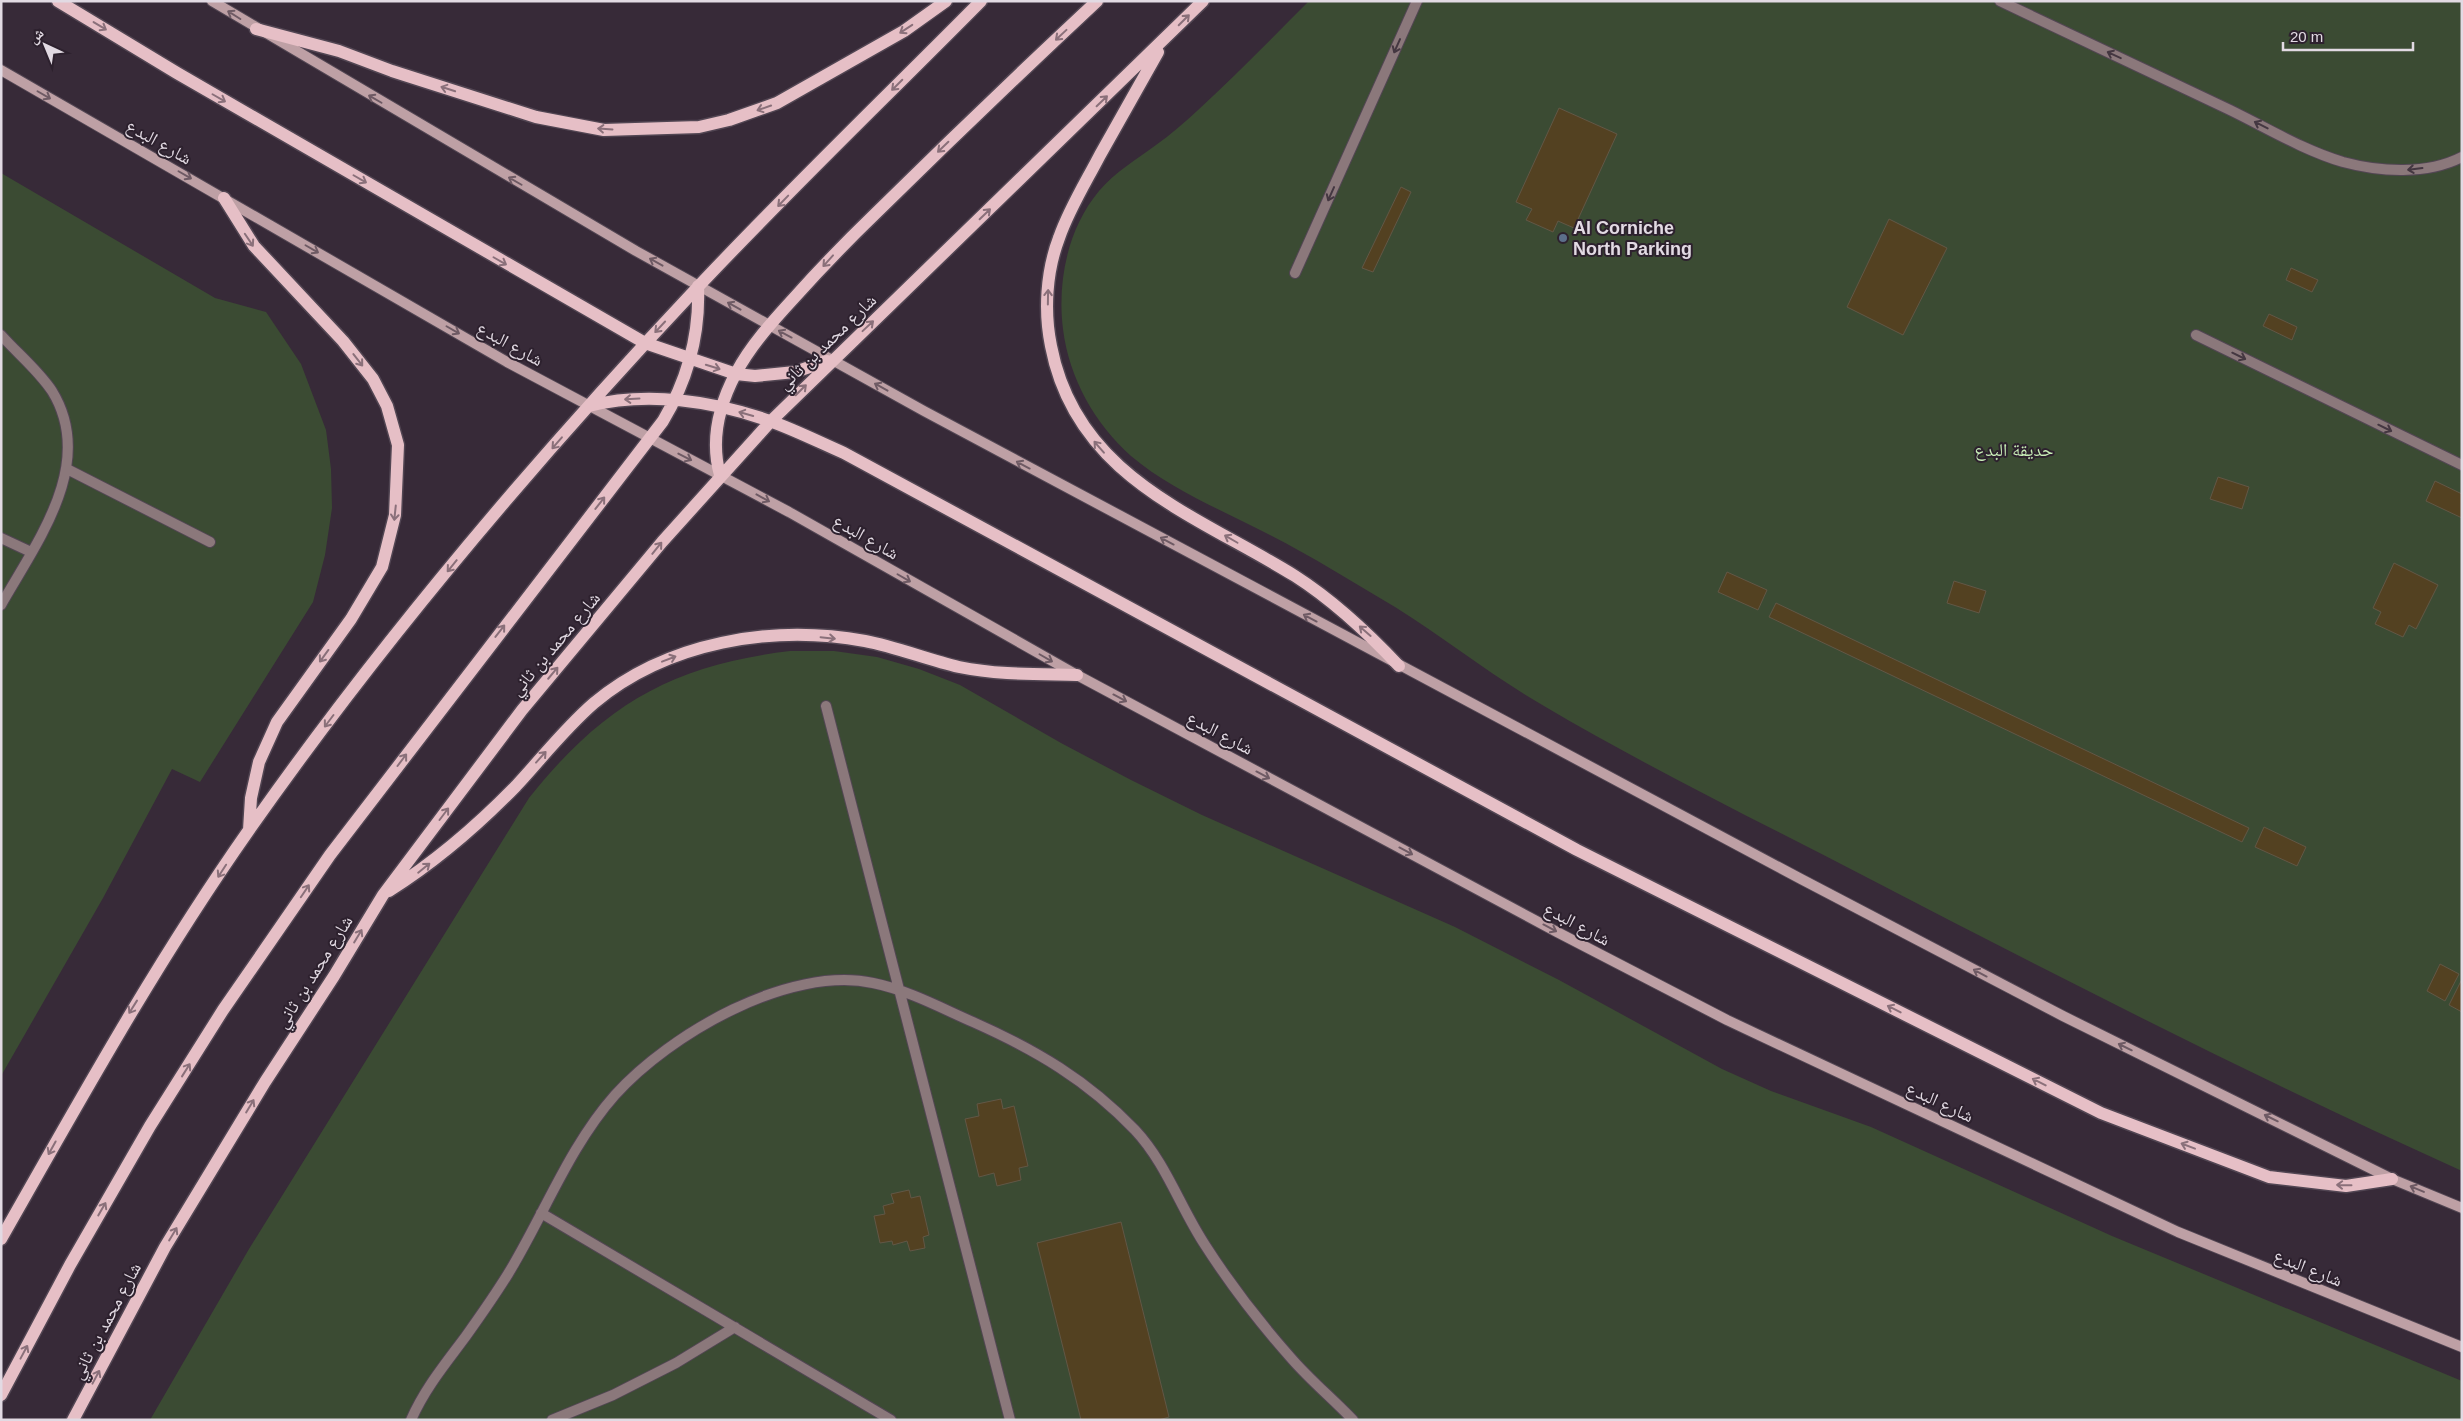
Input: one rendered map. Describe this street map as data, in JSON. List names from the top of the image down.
{
  "streets": {
    "main road": ["شارع البدع", "شارع محمد بن ثاني"]
  },
  "crossings": [
    ["شارع البدع", "شارع محمد بن ثاني"]
  ],
  "parks": ["حديقة البدع"],
  "places": ["Al Corniche North Parking"],
  "scale_bar": "20 m",
  "north": "top left"
}
